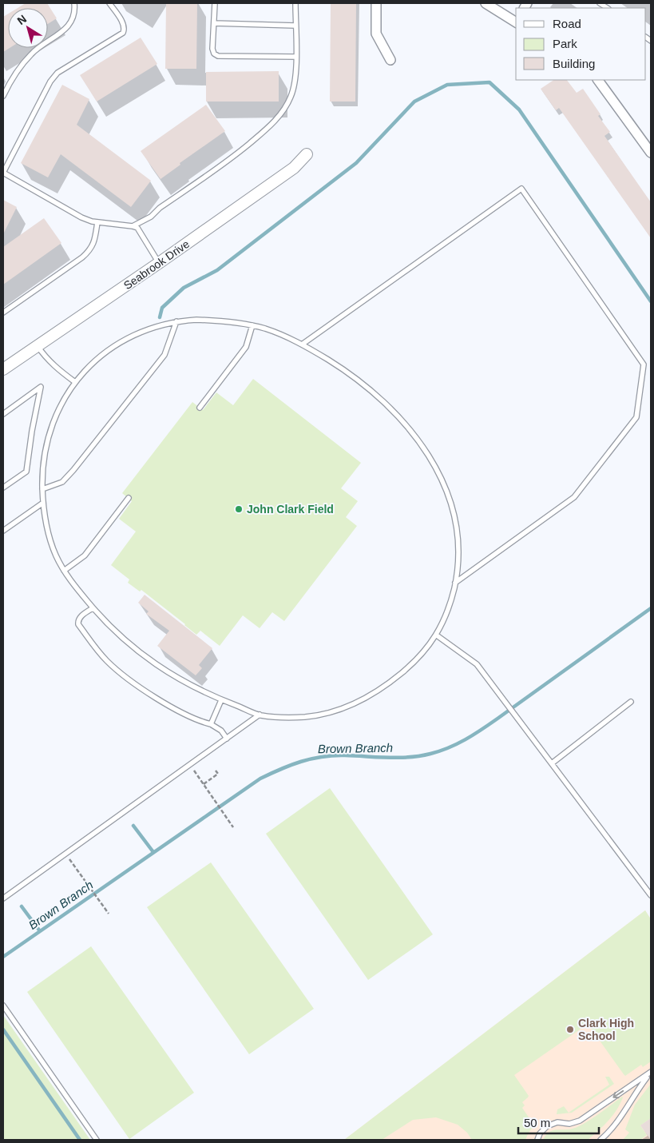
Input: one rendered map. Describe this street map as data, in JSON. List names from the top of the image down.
{
  "streets": {
    "street": ["Seabrook Drive"]
  },
  "water": ["Brown Branch"],
  "places": ["John Clark Field", "Clark High School"],
  "legend": ["Road", "Park", "Building"],
  "scale_bar": "50 m",
  "north": "top left"
}
